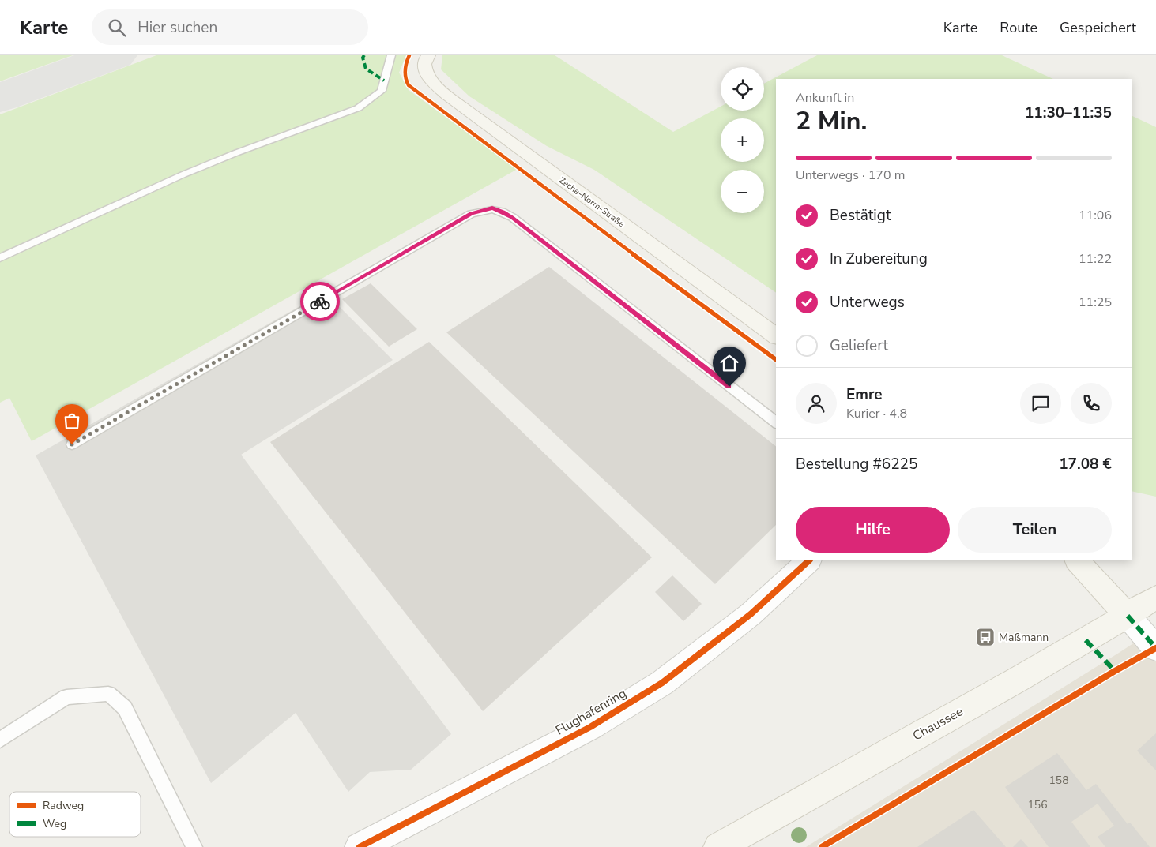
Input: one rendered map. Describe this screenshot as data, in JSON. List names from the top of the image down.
{
  "streets": {
    "main road": ["Zeche-Norm-Straße", "Chaussee"],
    "street": ["Flughafenring"]
  },
  "places": {
    "bus stop": ["Maßmann"]
  },
  "house_numbers": ["158", "156"],
  "legend": ["Radweg", "Weg"],
  "page": {
    "header": "Karte",
    "search": "Hier suchen",
    "nav": ["Karte", "Route", "Gespeichert"],
    "map_buttons": ["+", "−"],
    "heading": ["2 Min.", "Ankunft in", "11:30–11:35"],
    "panel": [
      "Emre",
      "Kurier · 4.8",
      "Bestellung #6225",
      "17.08 €"
    ],
    "bar": "Unterwegs · 170 m",
    "list": [
      ["Bestätigt", "11:06"],
      ["In Zubereitung", "11:22"],
      ["Unterwegs", "11:25"],
      "Geliefert"
    ],
    "buttons": ["Hilfe", "Teilen"]
  }
}
